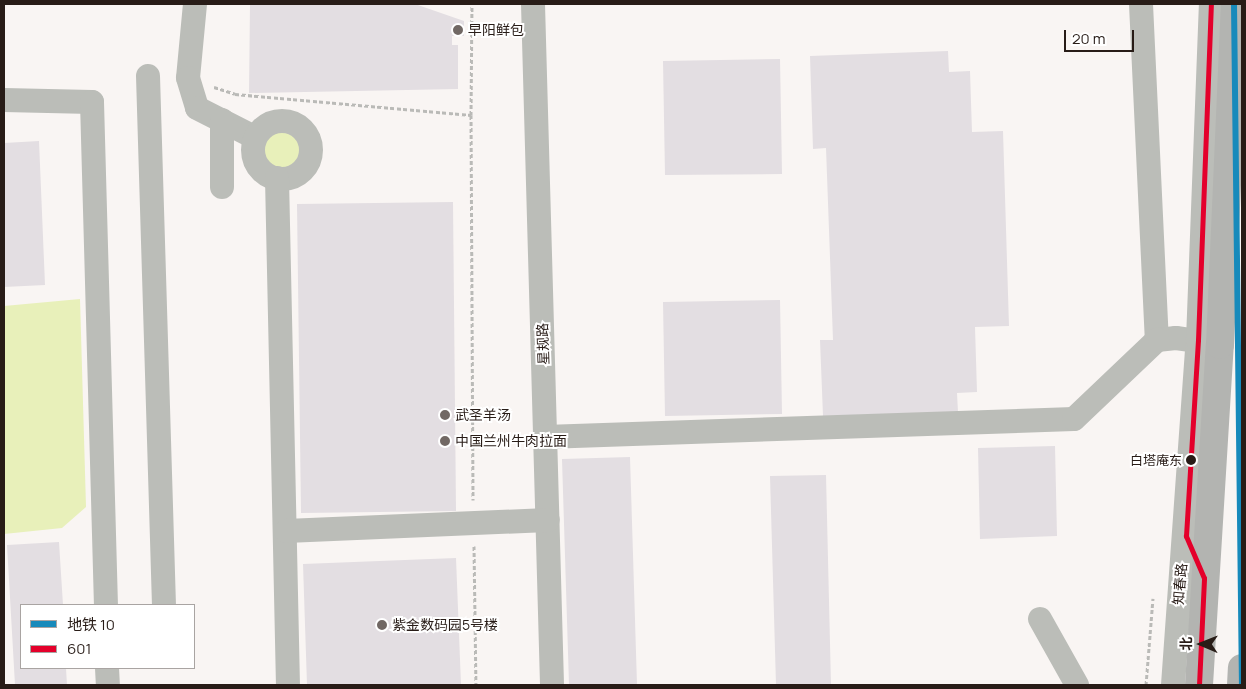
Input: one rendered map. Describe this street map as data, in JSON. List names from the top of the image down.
{
  "streets": {
    "main road": ["知春路"],
    "street": ["星规路"]
  },
  "places": [
    "早阳鲜包",
    "武圣羊汤",
    "中国兰州牛肉拉面",
    "白塔庵东",
    "紫金数码园5号楼"
  ],
  "lines": ["metro line 10", "transit line 601"],
  "legend": ["地铁 10", "601"],
  "scale_bar": "20 m",
  "north": "left"
}
